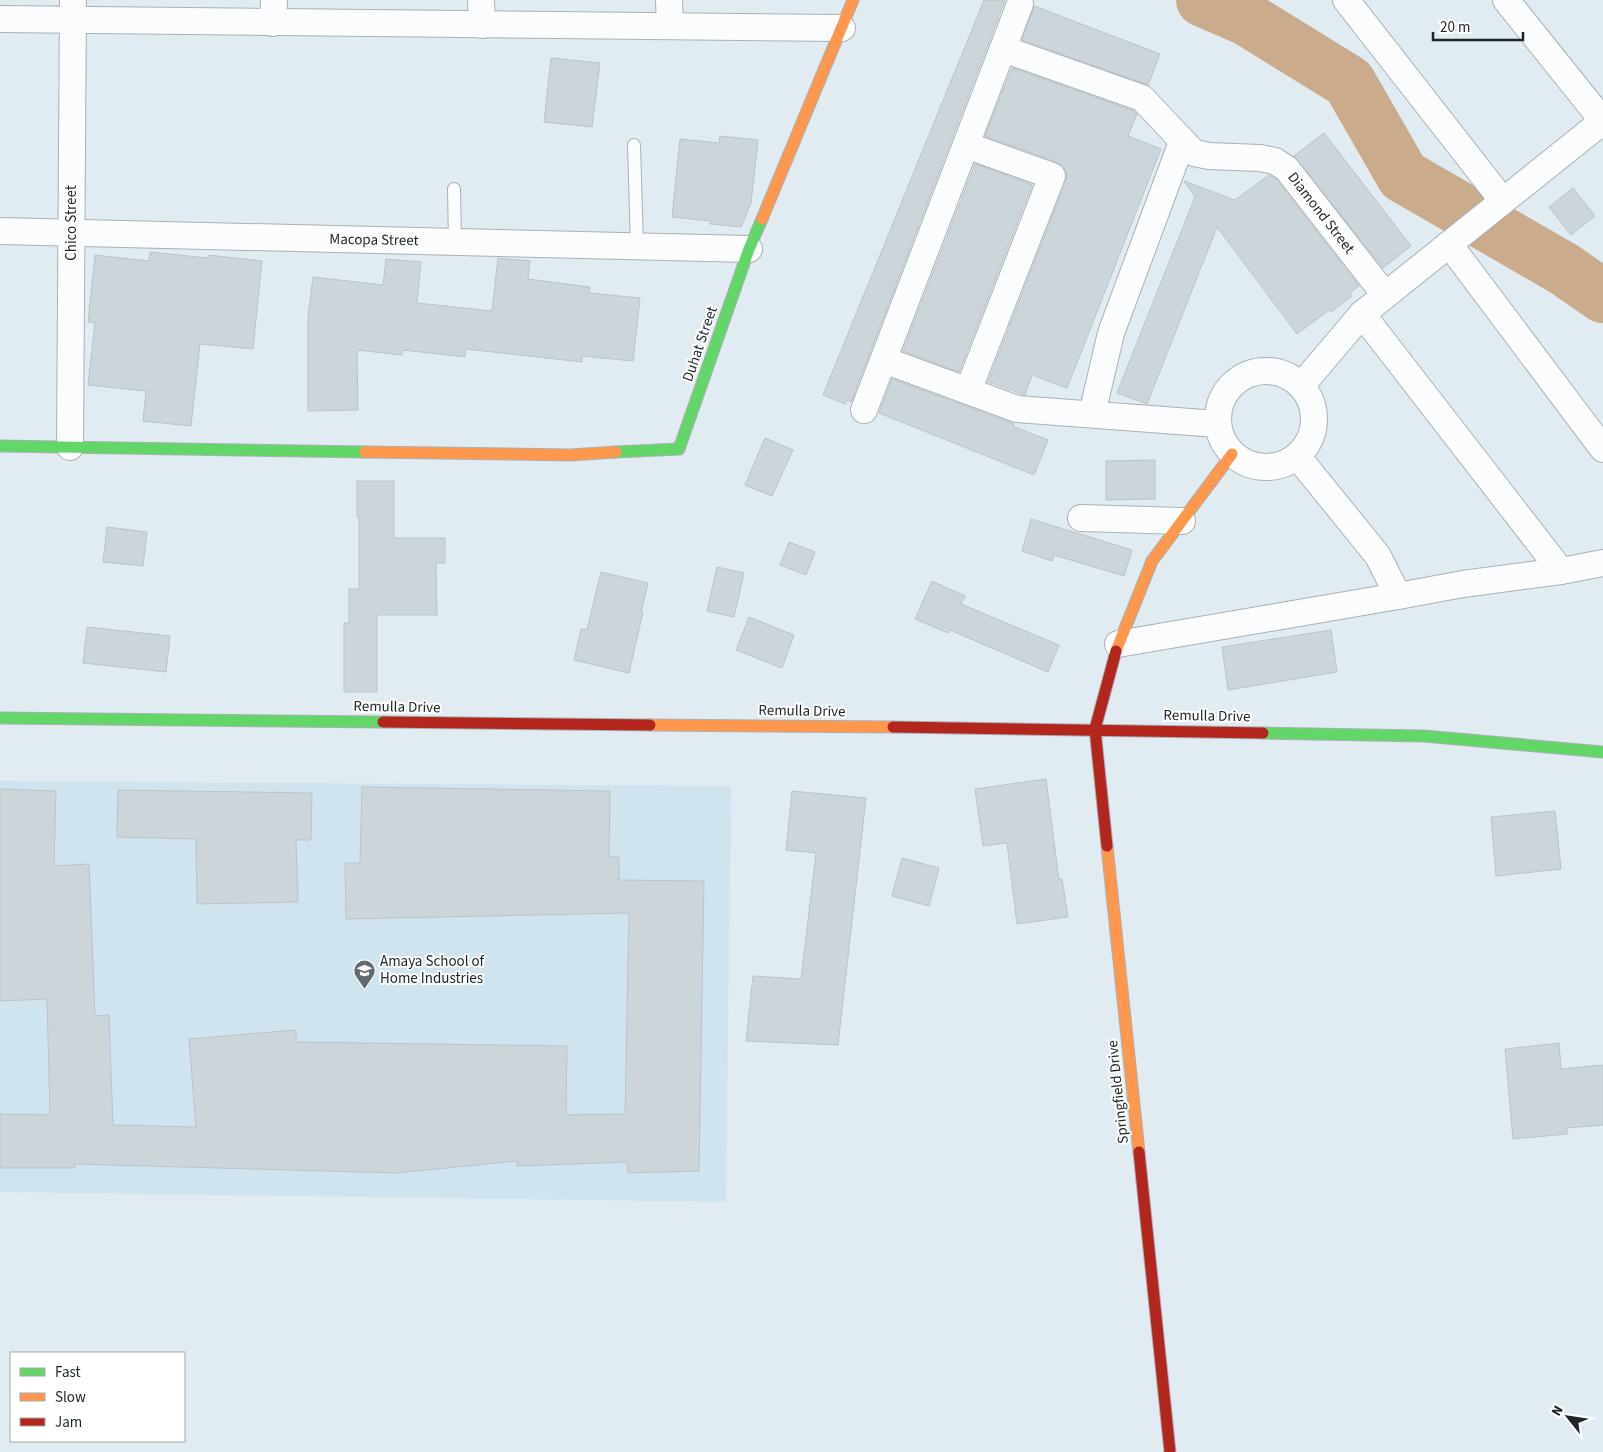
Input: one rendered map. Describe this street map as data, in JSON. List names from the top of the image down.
{
  "streets": {
    "street": [
      "Diamond Street",
      "Chico Street",
      "Macopa Street",
      "Duhat Street",
      "Remulla Drive",
      "Springfield Drive"
    ]
  },
  "crossings": [
    ["Chico Street", "Macopa Street"],
    ["Chico Street", "Duhat Street"],
    ["Macopa Street", "Duhat Street"],
    ["Remulla Drive", "Springfield Drive"]
  ],
  "places": {
    "school or university": ["Amaya School of Home Industries"]
  },
  "legend": ["Fast", "Slow", "Jam"],
  "scale_bar": "20 m",
  "north": "top left"
}
